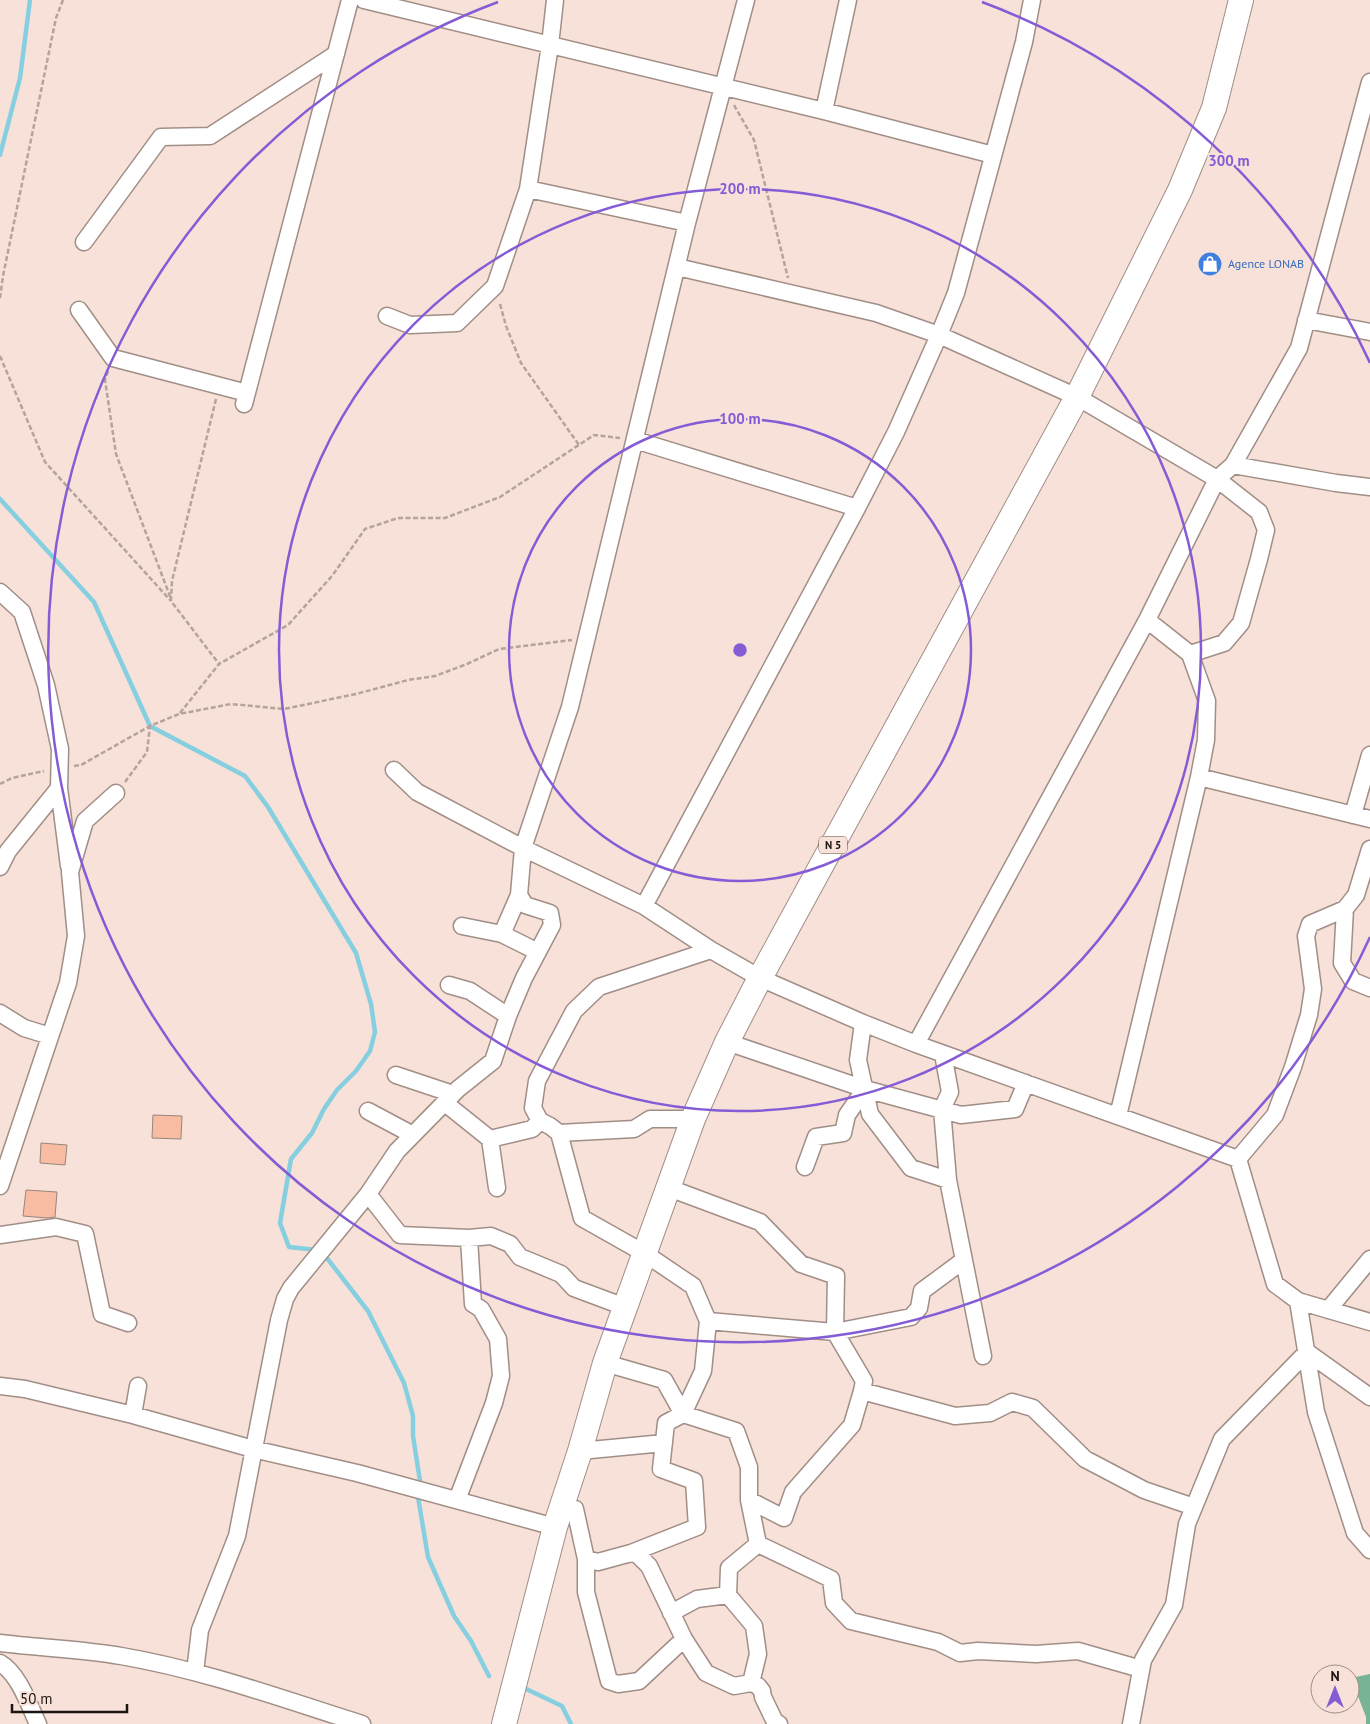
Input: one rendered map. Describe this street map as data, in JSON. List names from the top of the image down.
{
  "streets": {
    "highway": ["N 5"]
  },
  "places": {
    "shop": ["Agence LONAB"]
  },
  "scale_bar": "50 m",
  "north": "top",
  "rings": ["300 m", "200 m", "100 m"]
}
